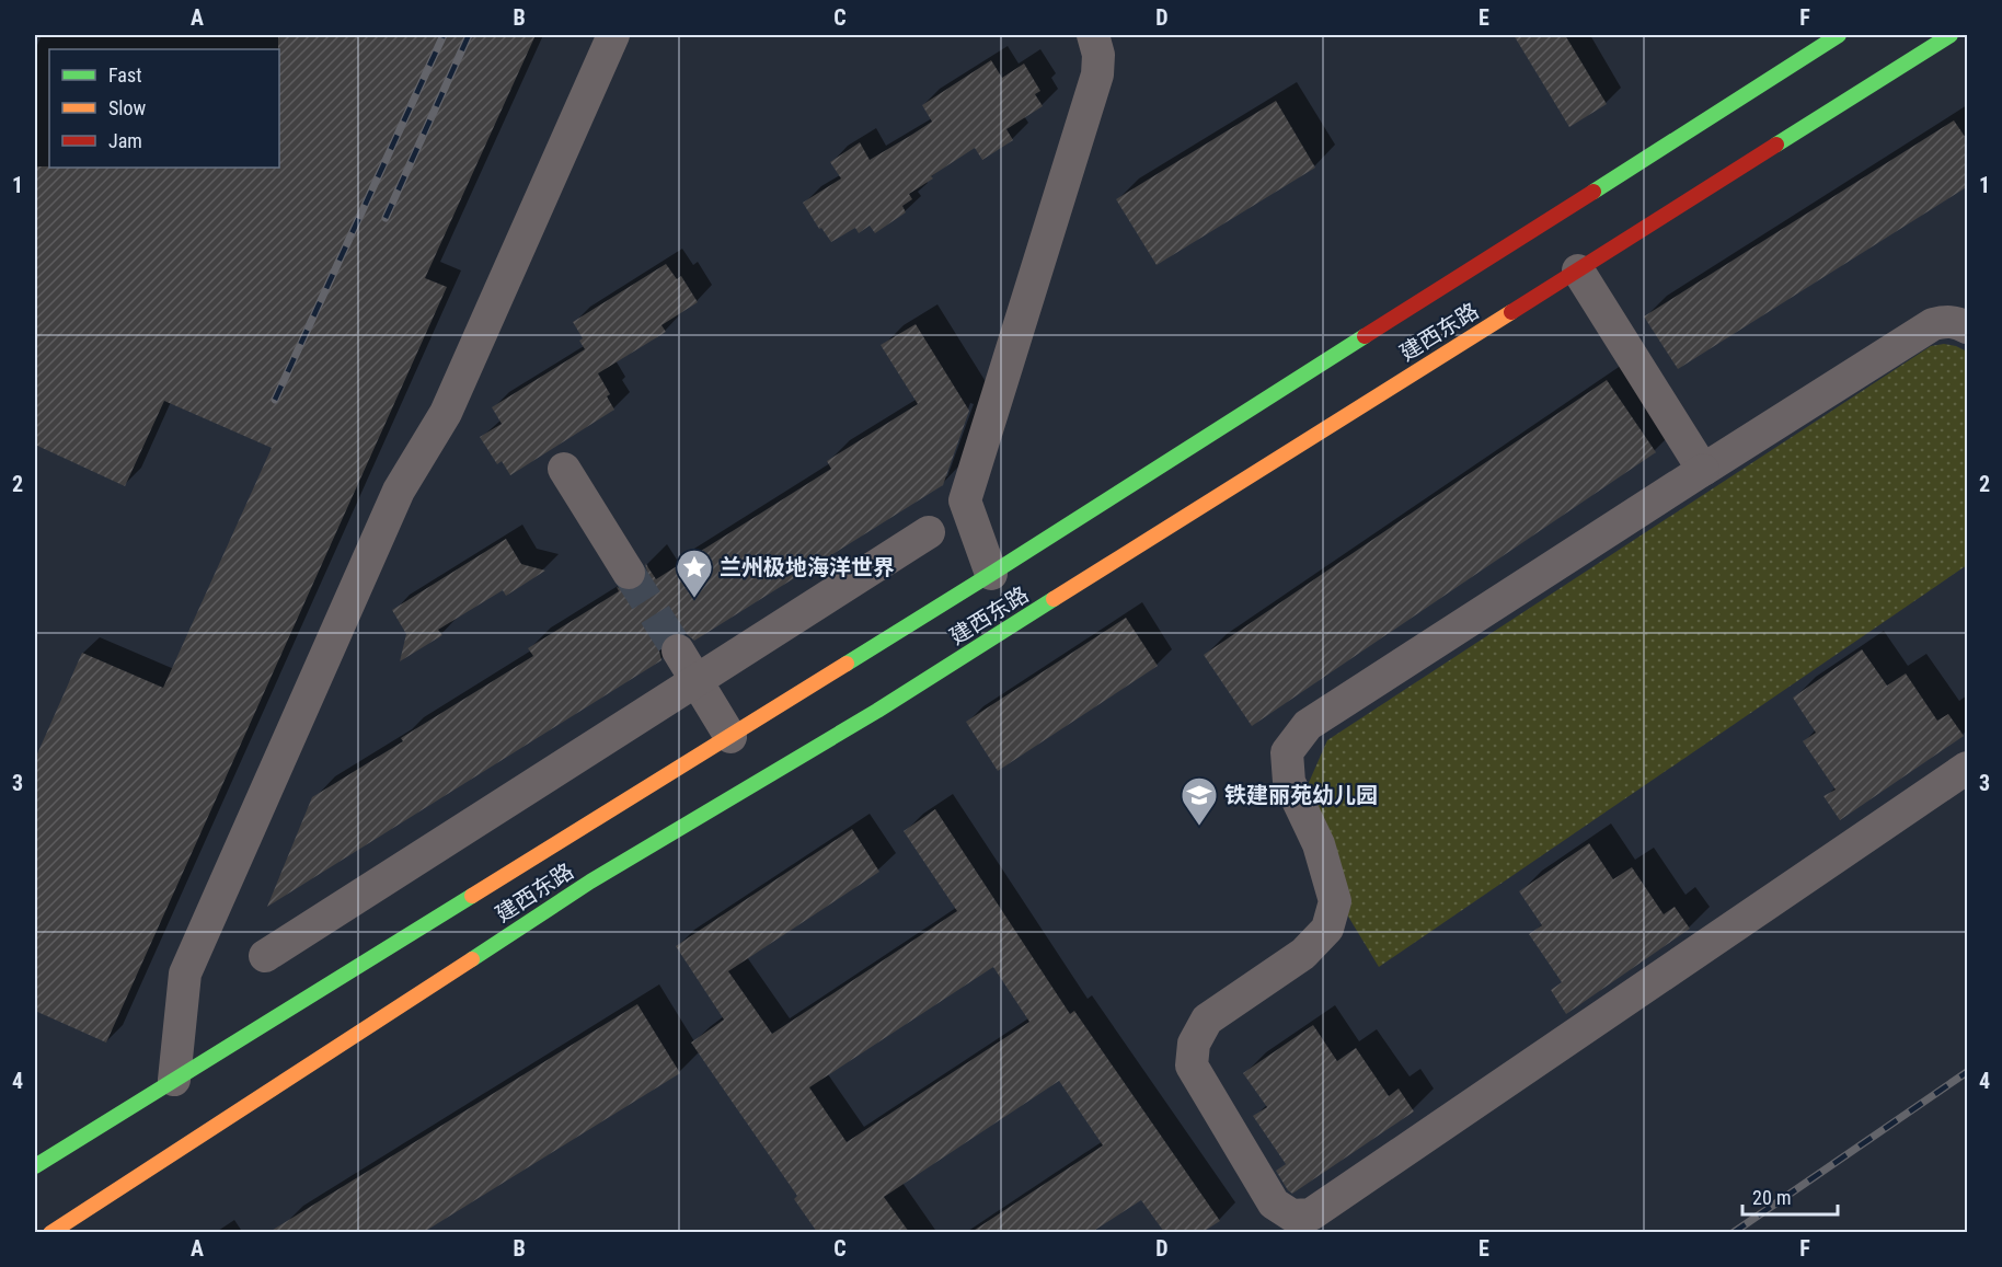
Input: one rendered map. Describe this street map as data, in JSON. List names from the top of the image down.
{
  "streets": {
    "highway": ["建西东路"]
  },
  "places": {
    "place": ["兰州极地海洋世界"],
    "school or university": ["铁建丽苑幼儿园"]
  },
  "legend": ["Fast", "Slow", "Jam"],
  "scale_bar": "20 m",
  "grid": {
    "columns": [
      "A",
      "B",
      "C",
      "D",
      "E",
      "F"
    ],
    "rows": [
      "1",
      "2",
      "3",
      "4"
    ]
  }
}
